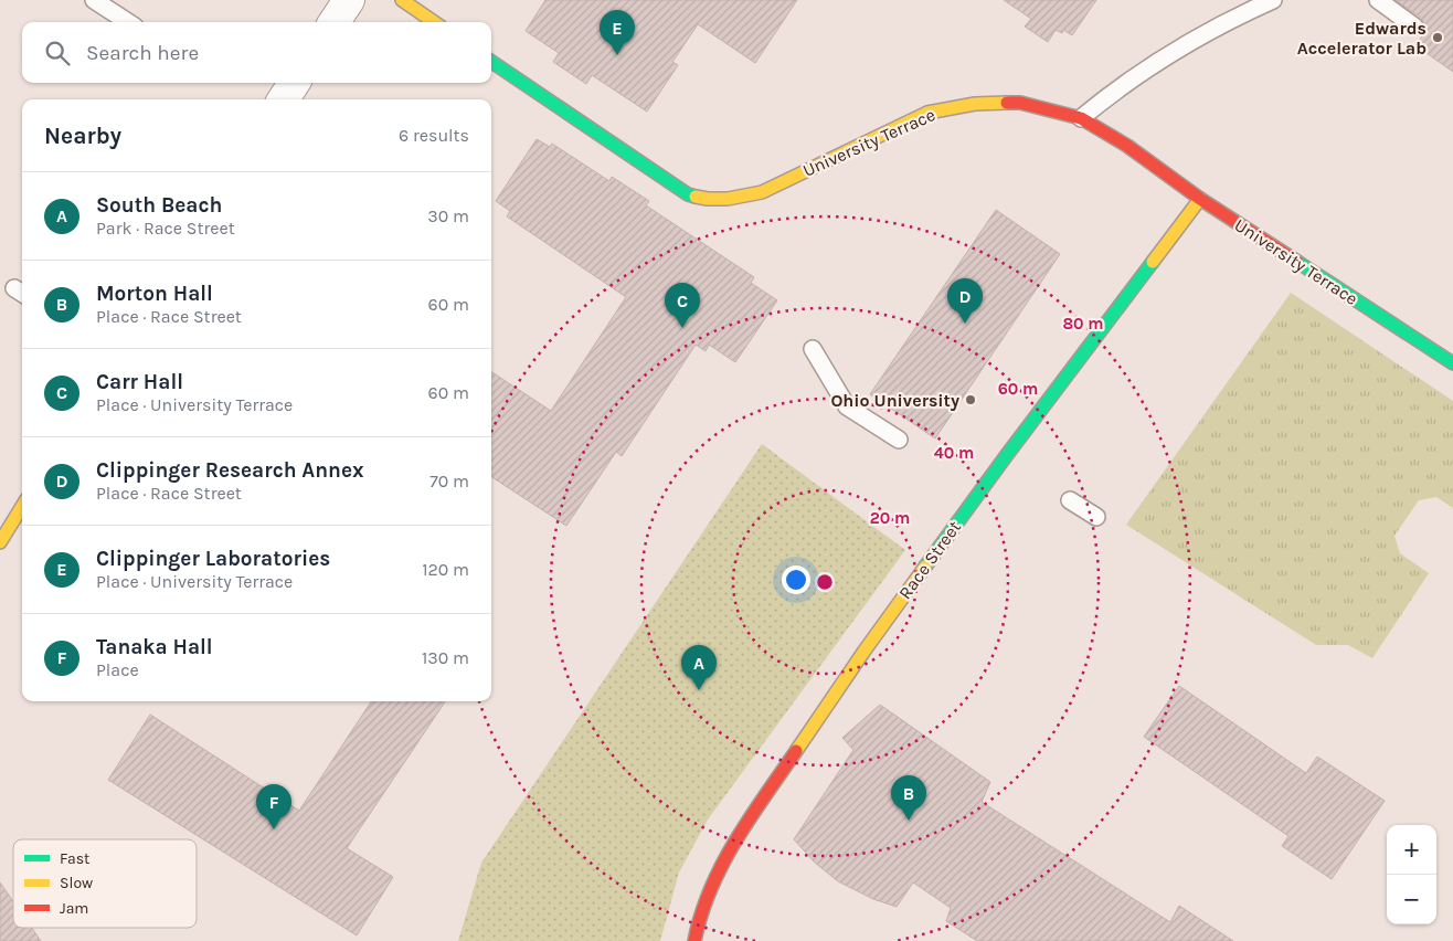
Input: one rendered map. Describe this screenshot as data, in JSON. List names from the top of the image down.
{
  "streets": {
    "street": ["University Terrace", "Race Street"]
  },
  "crossings": [
    ["University Terrace", "Race Street"]
  ],
  "places": ["Edwards Accelerator Lab", "Ohio University"],
  "legend": ["Fast", "Slow", "Jam"],
  "page": {
    "pins": [
      "E",
      "D",
      "C",
      "A",
      "B",
      "F"
    ],
    "search": "Search here",
    "heading": ["Nearby", "6 results"],
    "list": [
      {
        "mark": "A",
        "name": "South Beach",
        "note": "Park · Race Street",
        "value": "30 m"
      },
      {
        "mark": "B",
        "name": "Morton Hall",
        "note": "Place · Race Street",
        "value": "60 m"
      },
      {
        "mark": "C",
        "name": "Carr Hall",
        "note": "Place · University Terrace",
        "value": "60 m"
      },
      {
        "mark": "D",
        "name": "Clippinger Research Annex",
        "note": "Place · Race Street",
        "value": "70 m"
      },
      {
        "mark": "E",
        "name": "Clippinger Laboratories",
        "note": "Place · University Terrace",
        "value": "120 m"
      },
      {
        "mark": "F",
        "name": "Tanaka Hall",
        "note": "Place",
        "value": "130 m"
      }
    ],
    "map_buttons": ["+", "−"]
  },
  "rings": [
    "80 m",
    "60 m",
    "40 m",
    "20 m"
  ]
}
